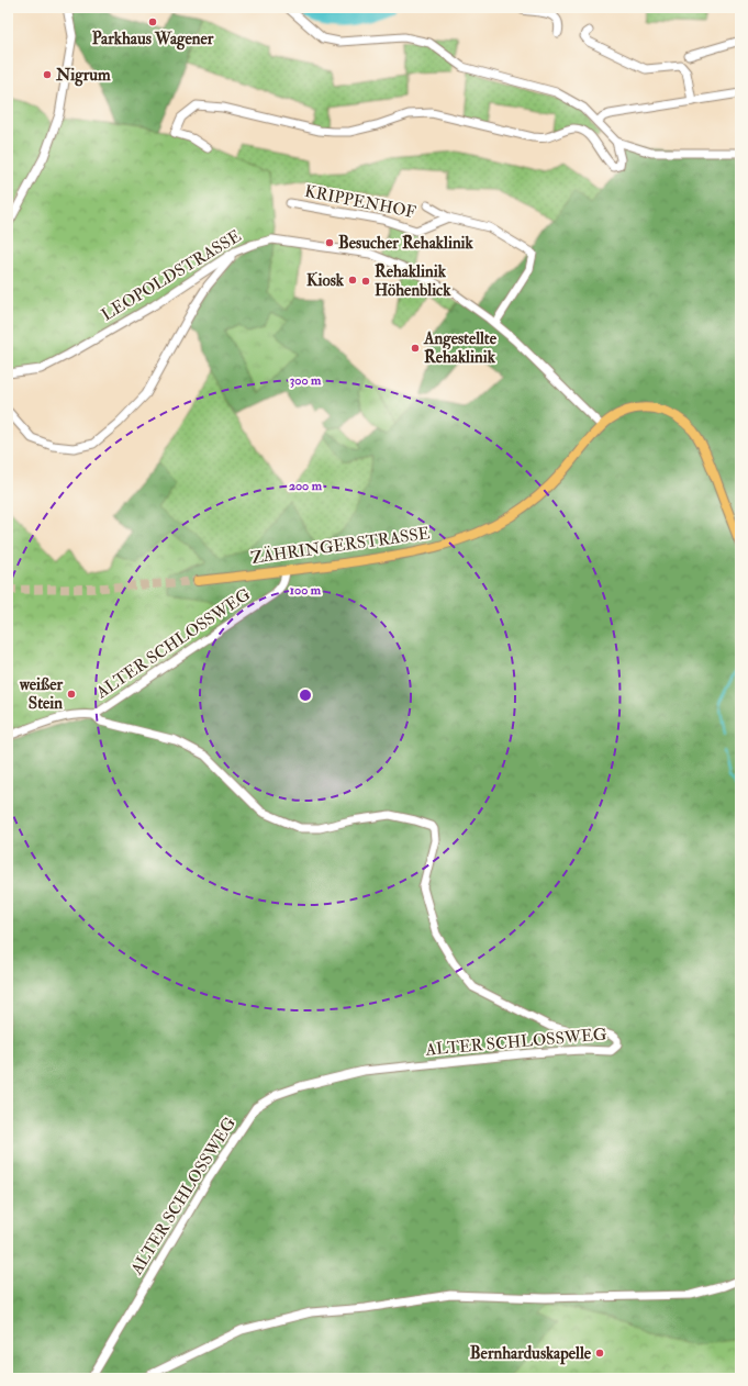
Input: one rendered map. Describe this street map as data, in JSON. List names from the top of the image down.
{
  "streets": {
    "main road": ["ZÄHRINGERSTRASSE"],
    "street": ["KRIPPENHOF", "LEOPOLDSTRASSE", "ALTER SCHLOSSWEG"]
  },
  "crossings": [
    ["KRIPPENHOF", "LEOPOLDSTRASSE"],
    ["LEOPOLDSTRASSE", "ZÄHRINGERSTRASSE"],
    ["ZÄHRINGERSTRASSE", "ALTER SCHLOSSWEG"]
  ],
  "places": [
    "Parkhaus Wagener",
    "Nigrum",
    "Besucher Rehaklinik",
    "Kiosk",
    "Rehaklinik Höhenblick",
    "Angestellte Rehaklinik",
    "weißer Stein",
    "Bernharduskapelle"
  ],
  "rings": ["300 m", "200 m", "100 m"]
}
